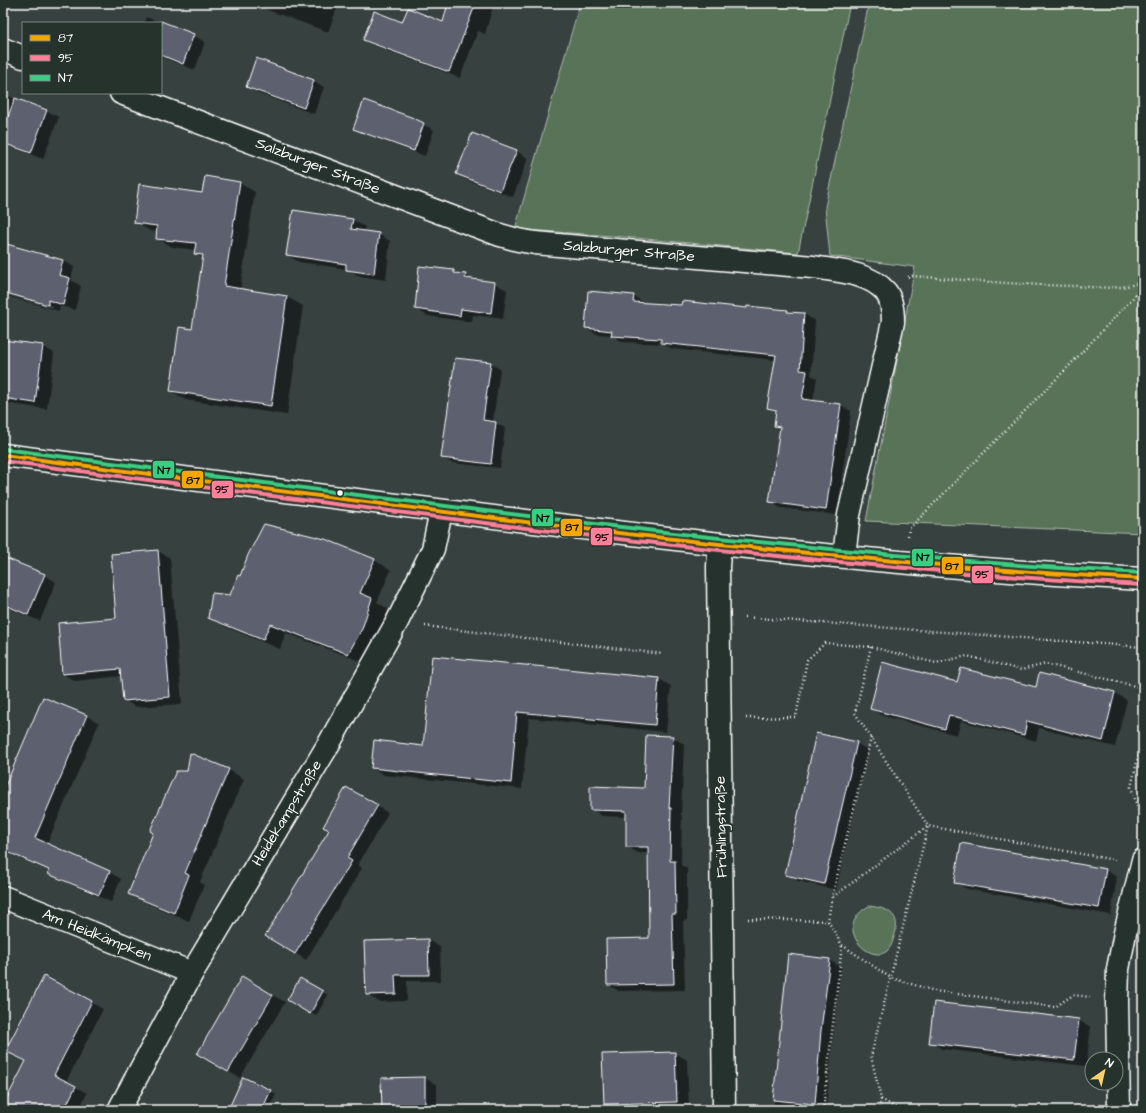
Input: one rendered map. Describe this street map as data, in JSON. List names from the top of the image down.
{
  "streets": {
    "street": [
      "Salzburger Straße",
      "Heidekampstraße",
      "Frühlingstraße",
      "Am Heidkämpken"
    ]
  },
  "crossings": [
    ["Heidekampstraße", "Am Heidkämpken"]
  ],
  "lines": ["transit line N7", "transit line 87", "transit line 95"],
  "legend": ["87", "95", "N7"],
  "north": "top right"
}
